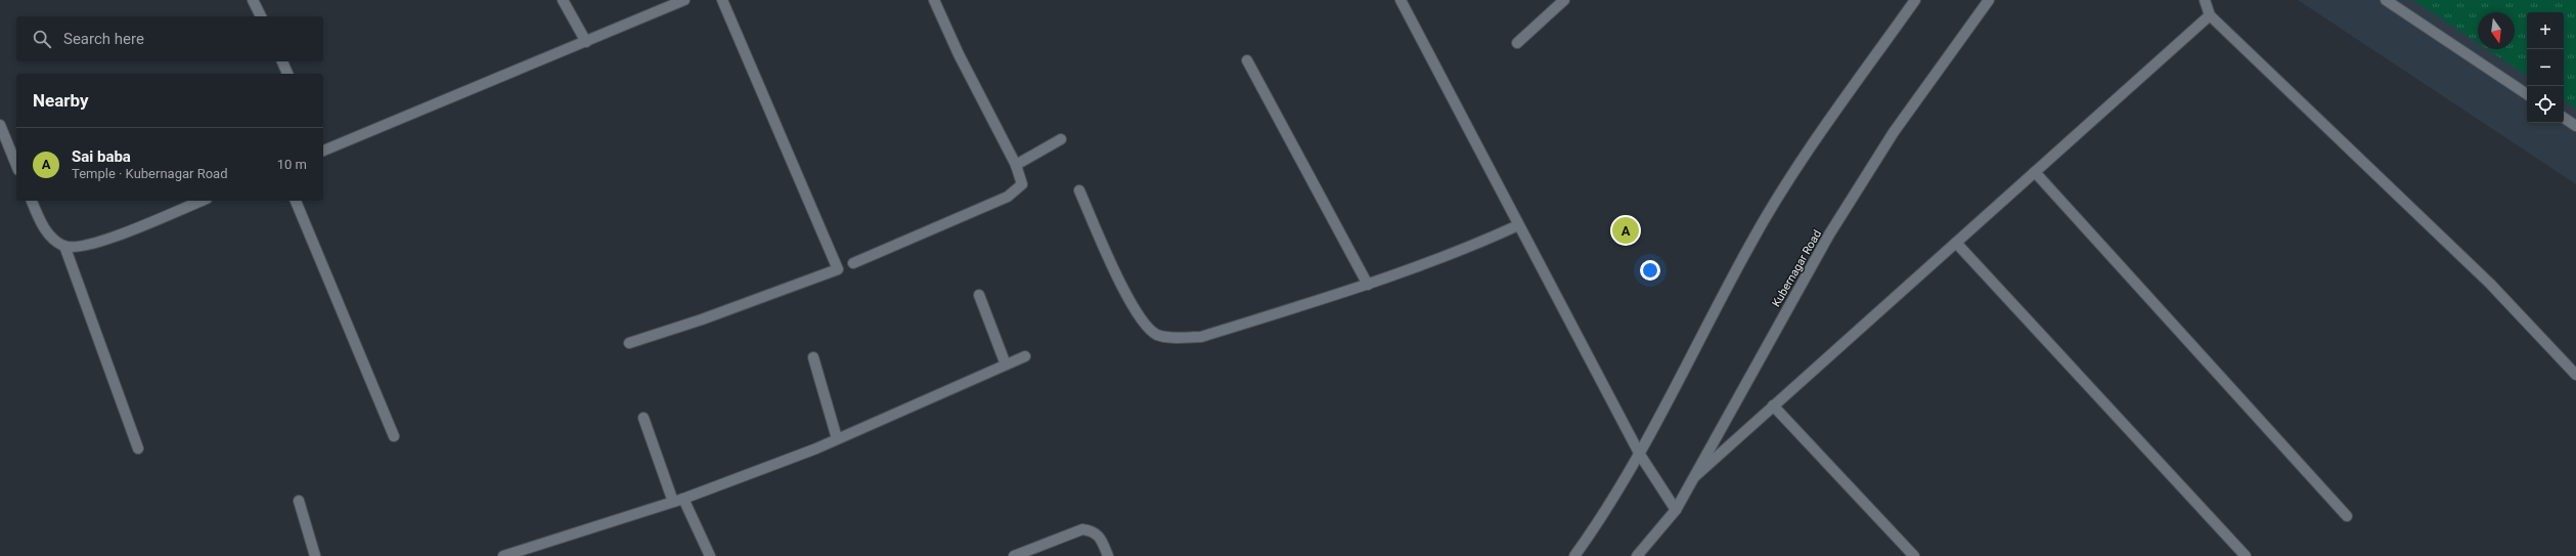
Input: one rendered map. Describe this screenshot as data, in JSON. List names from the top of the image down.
{
  "streets": {
    "street": ["Kubernagar Road"]
  },
  "north": "bottom",
  "page": {
    "map_buttons": ["+", "−"],
    "search": "Search here",
    "heading": "Nearby",
    "list": [
      {
        "mark": "A",
        "name": "Sai baba",
        "note": "Temple · Kubernagar Road",
        "value": "10 m"
      }
    ],
    "pins": "A"
  }
}
